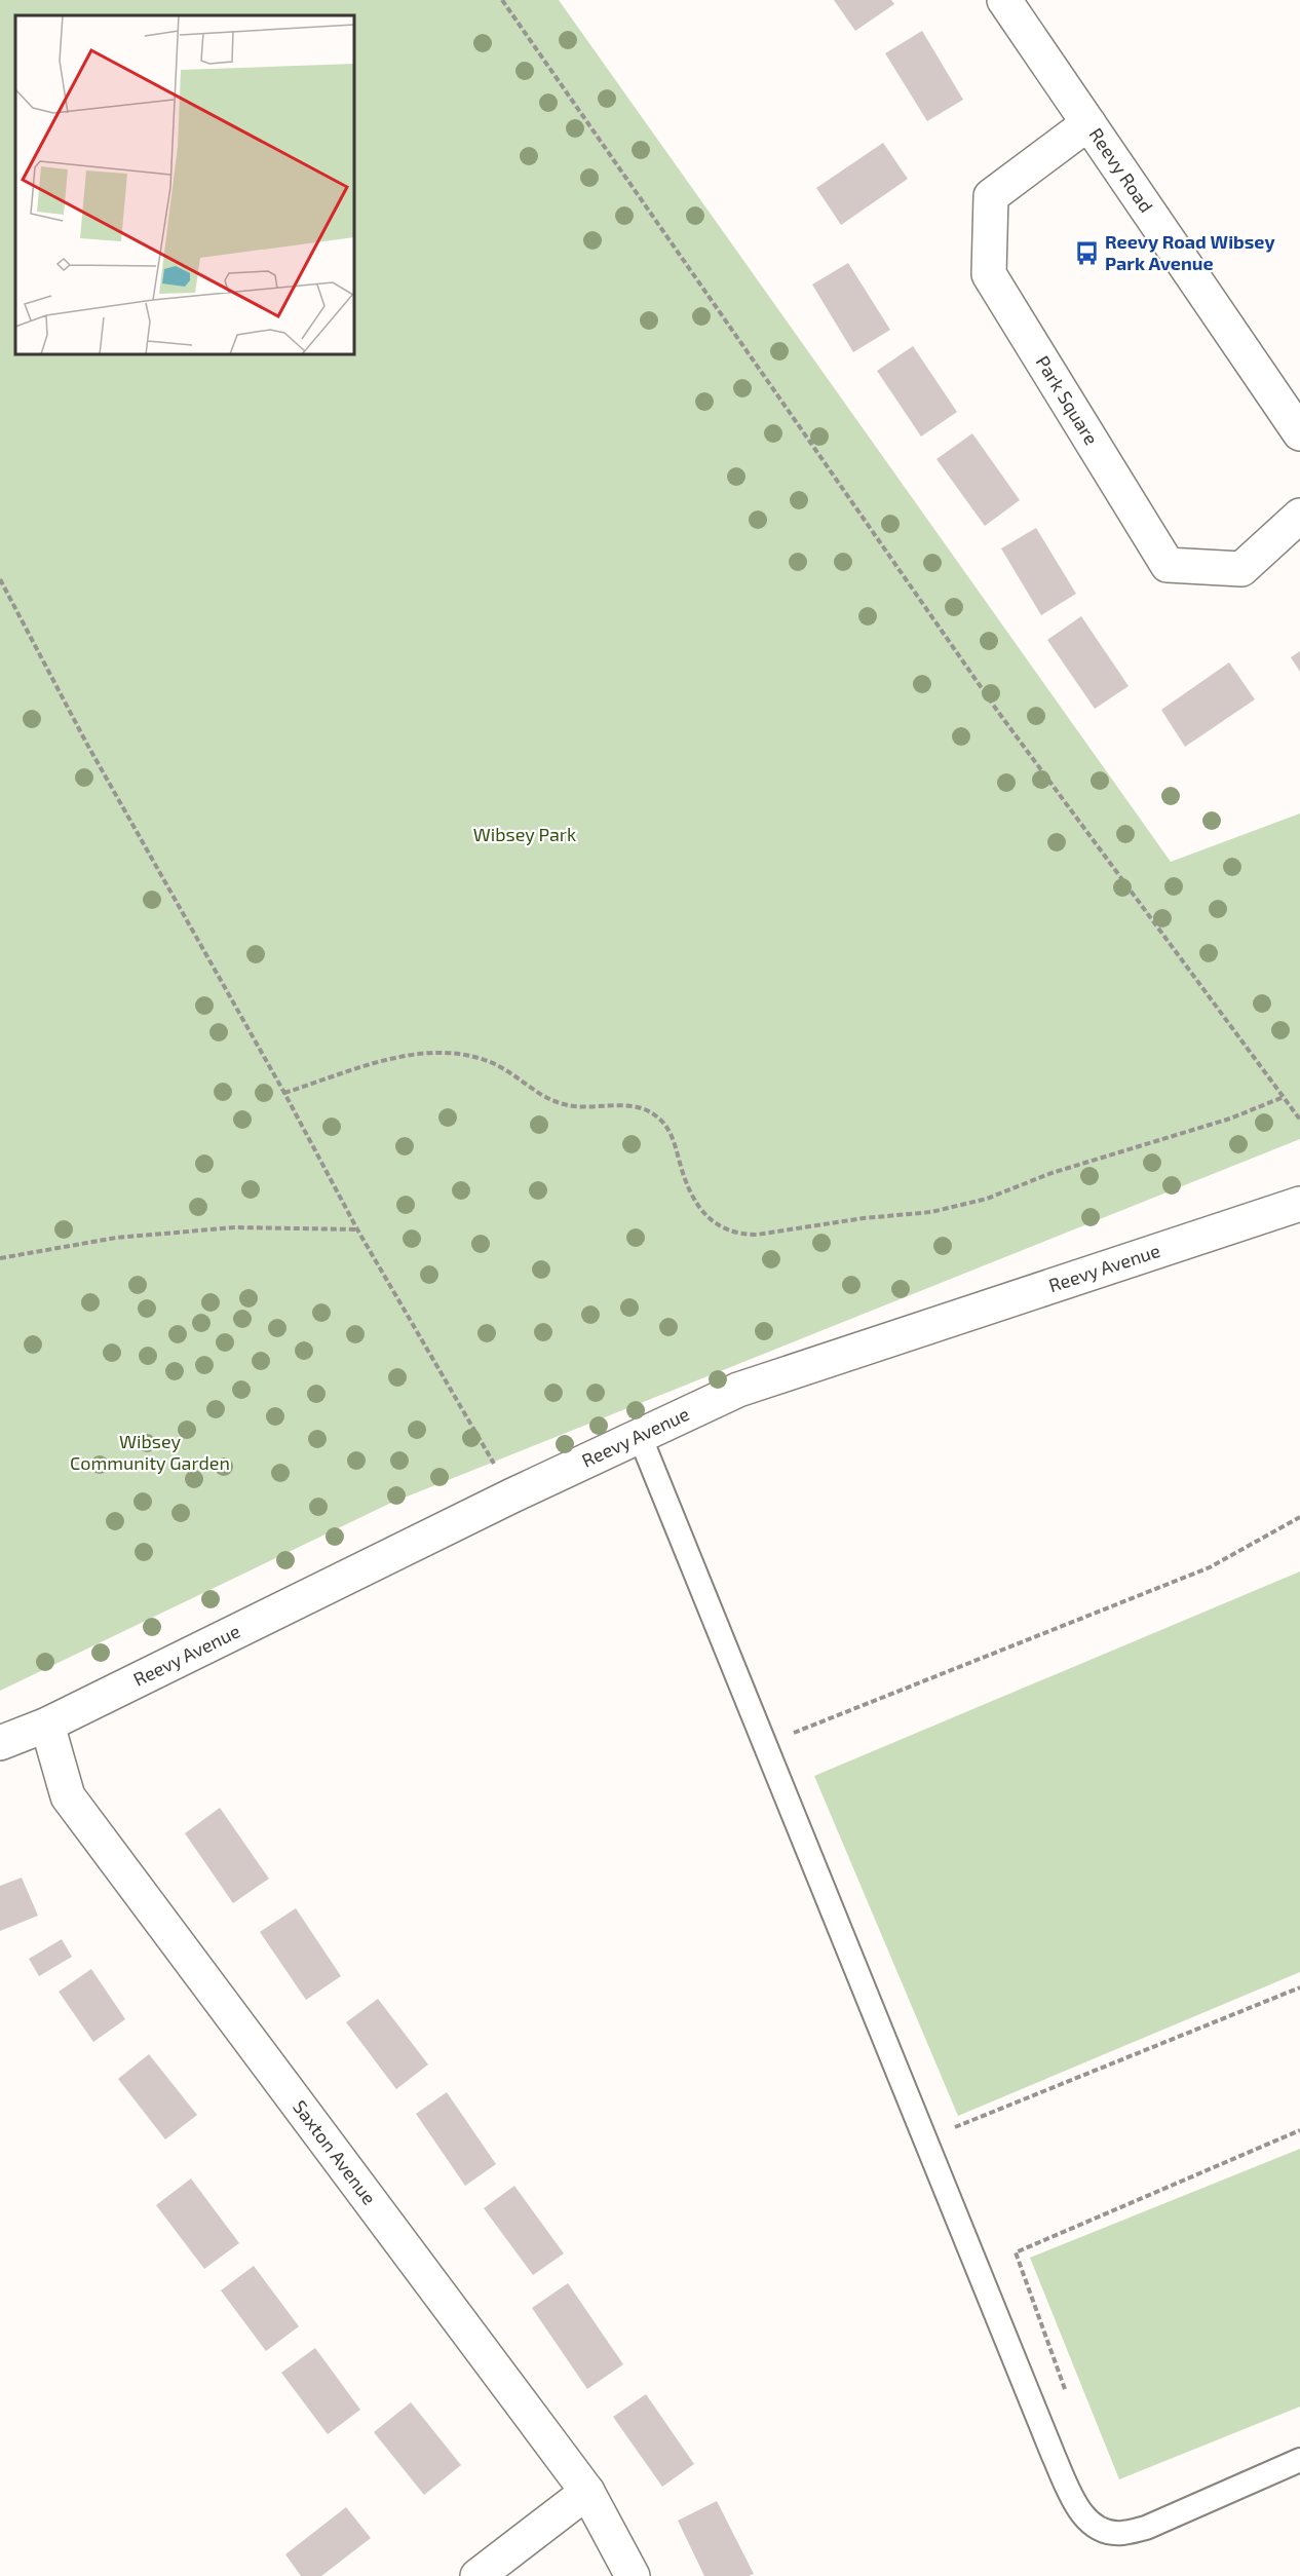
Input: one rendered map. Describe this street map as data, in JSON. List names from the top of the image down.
{
  "streets": {
    "street": [
      "Reevy Road",
      "Park Square",
      "Reevy Avenue",
      "Saxton Avenue"
    ]
  },
  "crossings": [
    ["Reevy Road", "Park Square"],
    ["Reevy Avenue", "Saxton Avenue"]
  ],
  "parks": ["Wibsey Park", "Wibsey Community Garden"],
  "places": {
    "bus stop": ["Reevy Road Wibsey Park Avenue"]
  }
}
